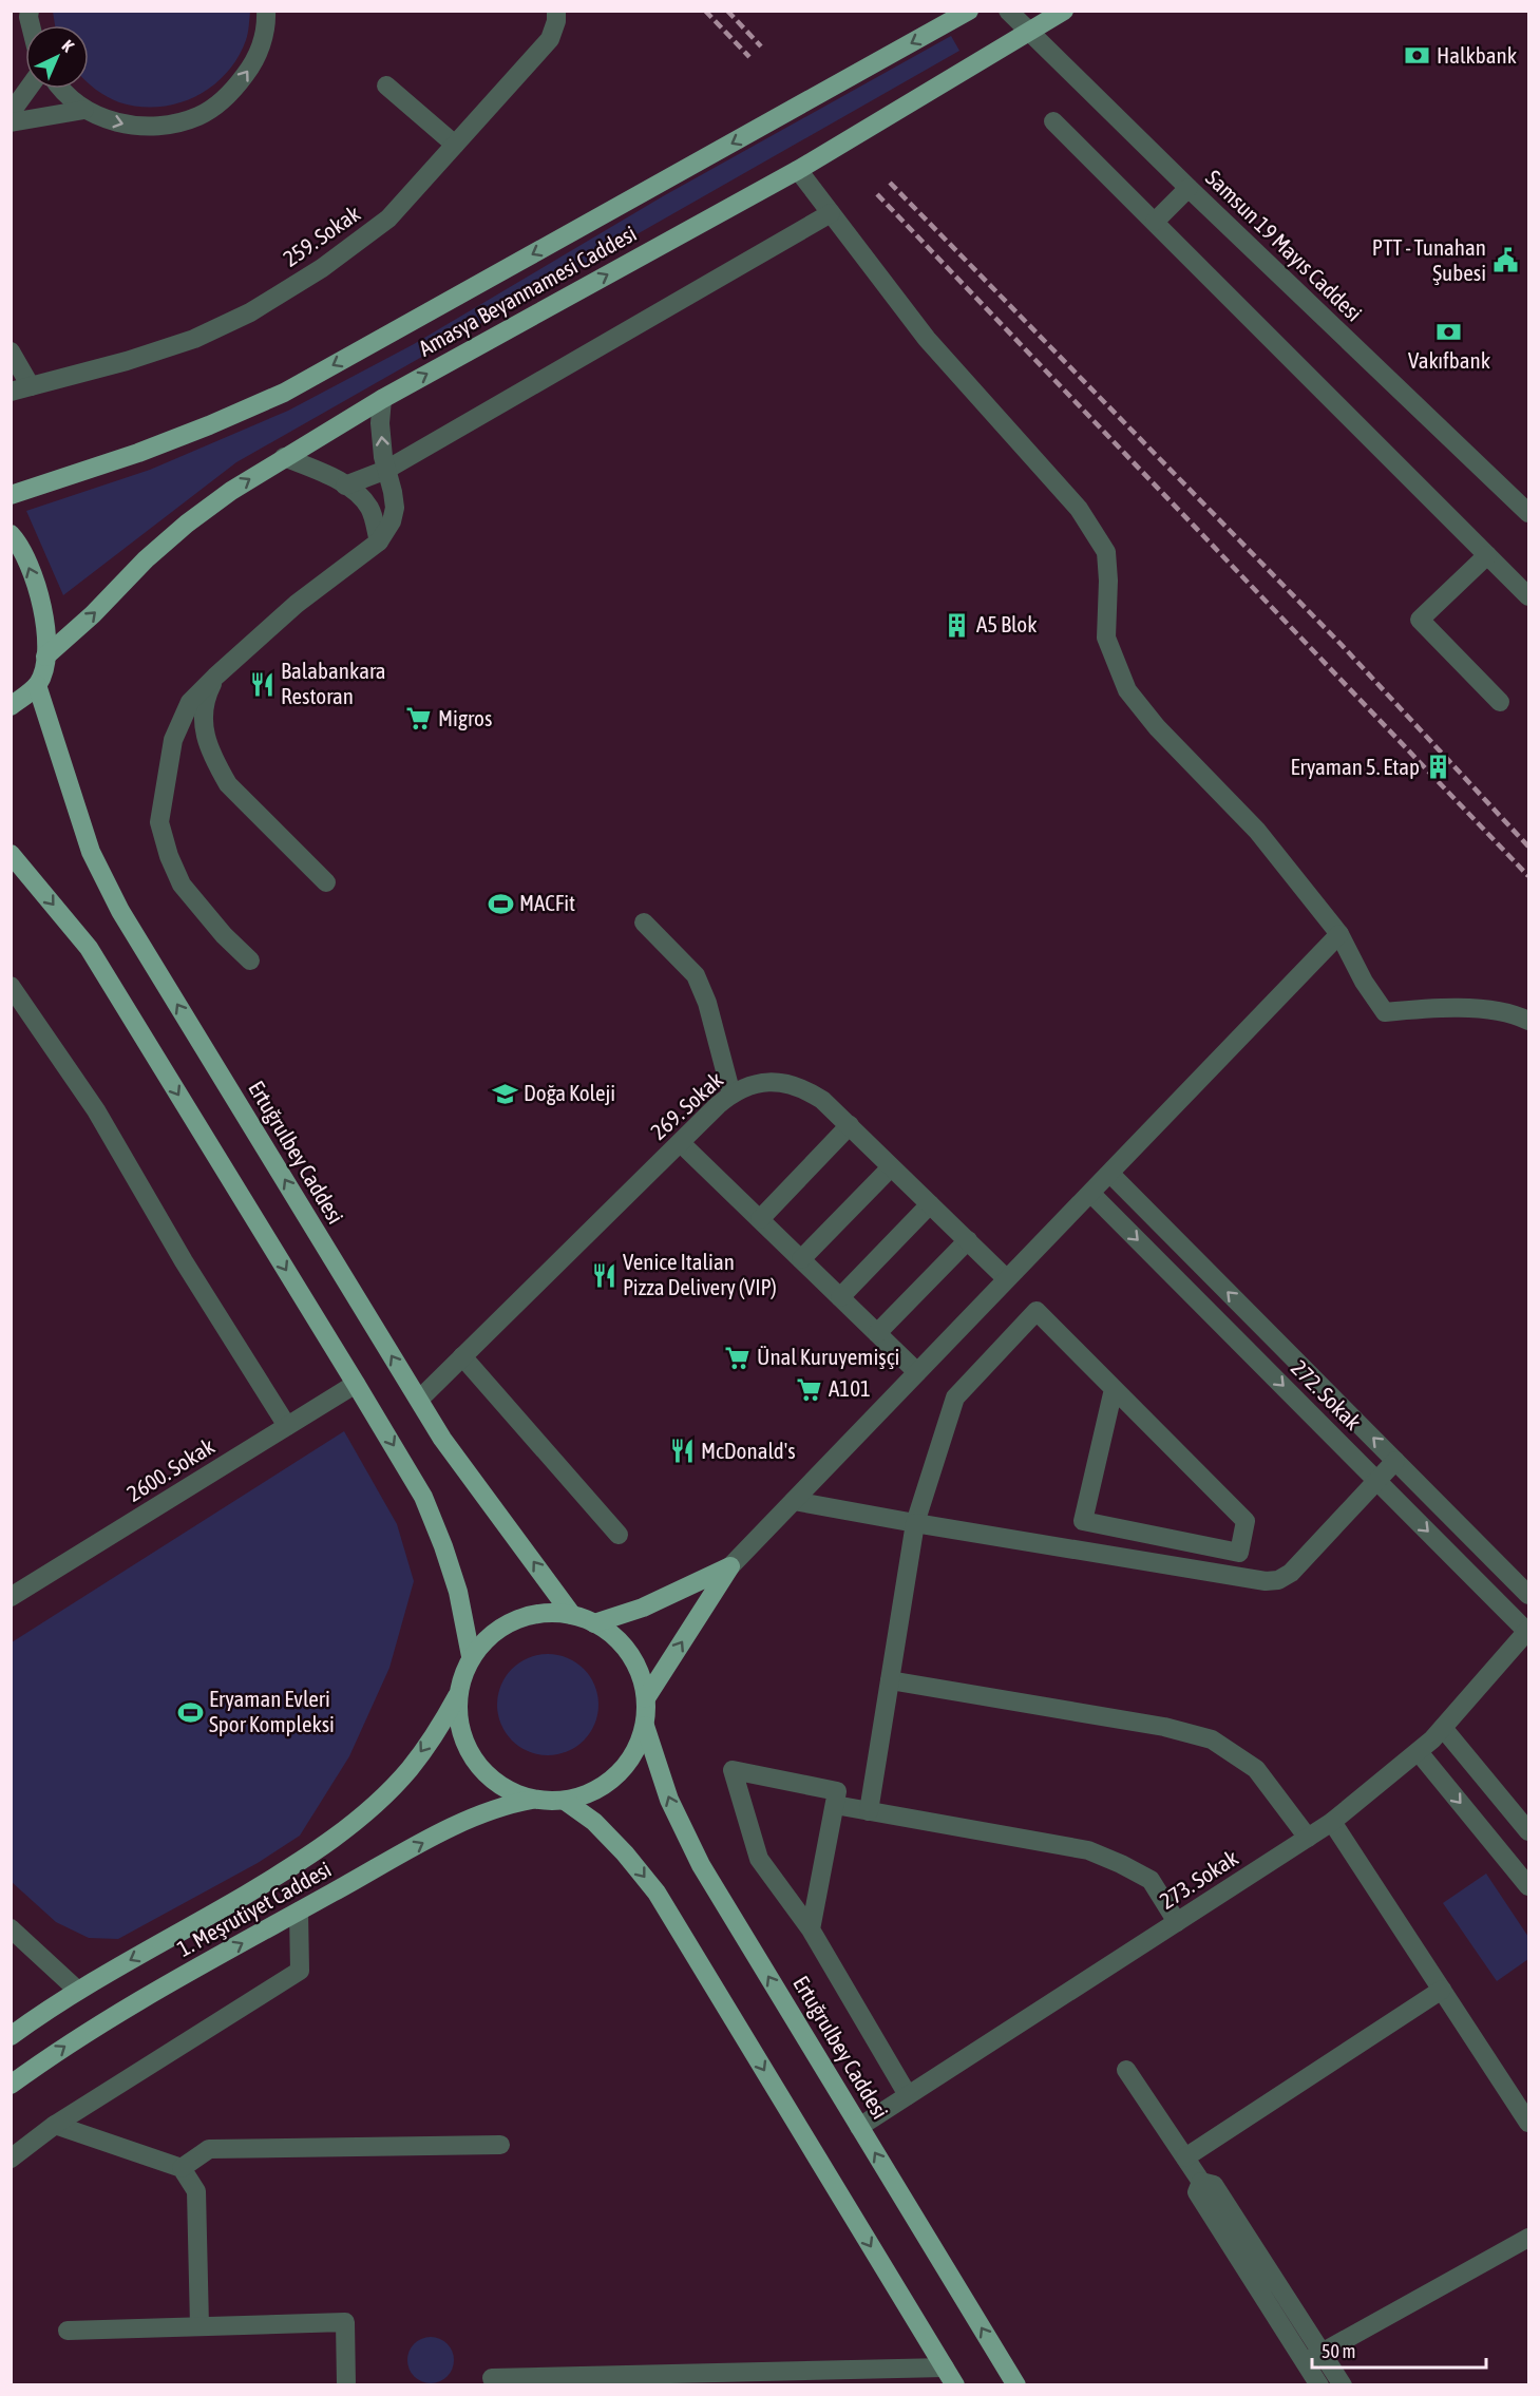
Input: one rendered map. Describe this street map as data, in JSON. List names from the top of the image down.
{
  "streets": {
    "main road": ["Amasya Beyannamesi Caddesi", "Ertuğrulbey Caddesi", "1. Meşrutiyet Caddesi"],
    "street": [
      "259. Sokak",
      "Samsun 19 Mayıs Caddesi",
      "269. Sokak",
      "272. Sokak",
      "2600. Sokak",
      "273. Sokak"
    ]
  },
  "crossings": [
    ["Samsun 19 Mayıs Caddesi", "Amasya Beyannamesi Caddesi"],
    ["269. Sokak", "Ertuğrulbey Caddesi"],
    ["Ertuğrulbey Caddesi", "273. Sokak"],
    ["Ertuğrulbey Caddesi", "1. Meşrutiyet Caddesi"],
    ["272. Sokak", "273. Sokak"]
  ],
  "places": {
    "bank": ["Halkbank", "Vakıfbank"],
    "public building": ["PTT - Tunahan Şubesi"],
    "building": ["A5 Blok", "Eryaman 5. Etap"],
    "restaurant": ["Balabankara Restoran", "Venice Italian Pizza Delivery (VIP)", "McDonald's"],
    "supermarket": ["Migros", "Ünal Kuruyemişçi", "A101"],
    "sports": ["MACFit", "Eryaman Evleri Spor Kompleksi"],
    "school or university": ["Doğa Koleji"]
  },
  "scale_bar": "50 m",
  "north": "top right"
}
